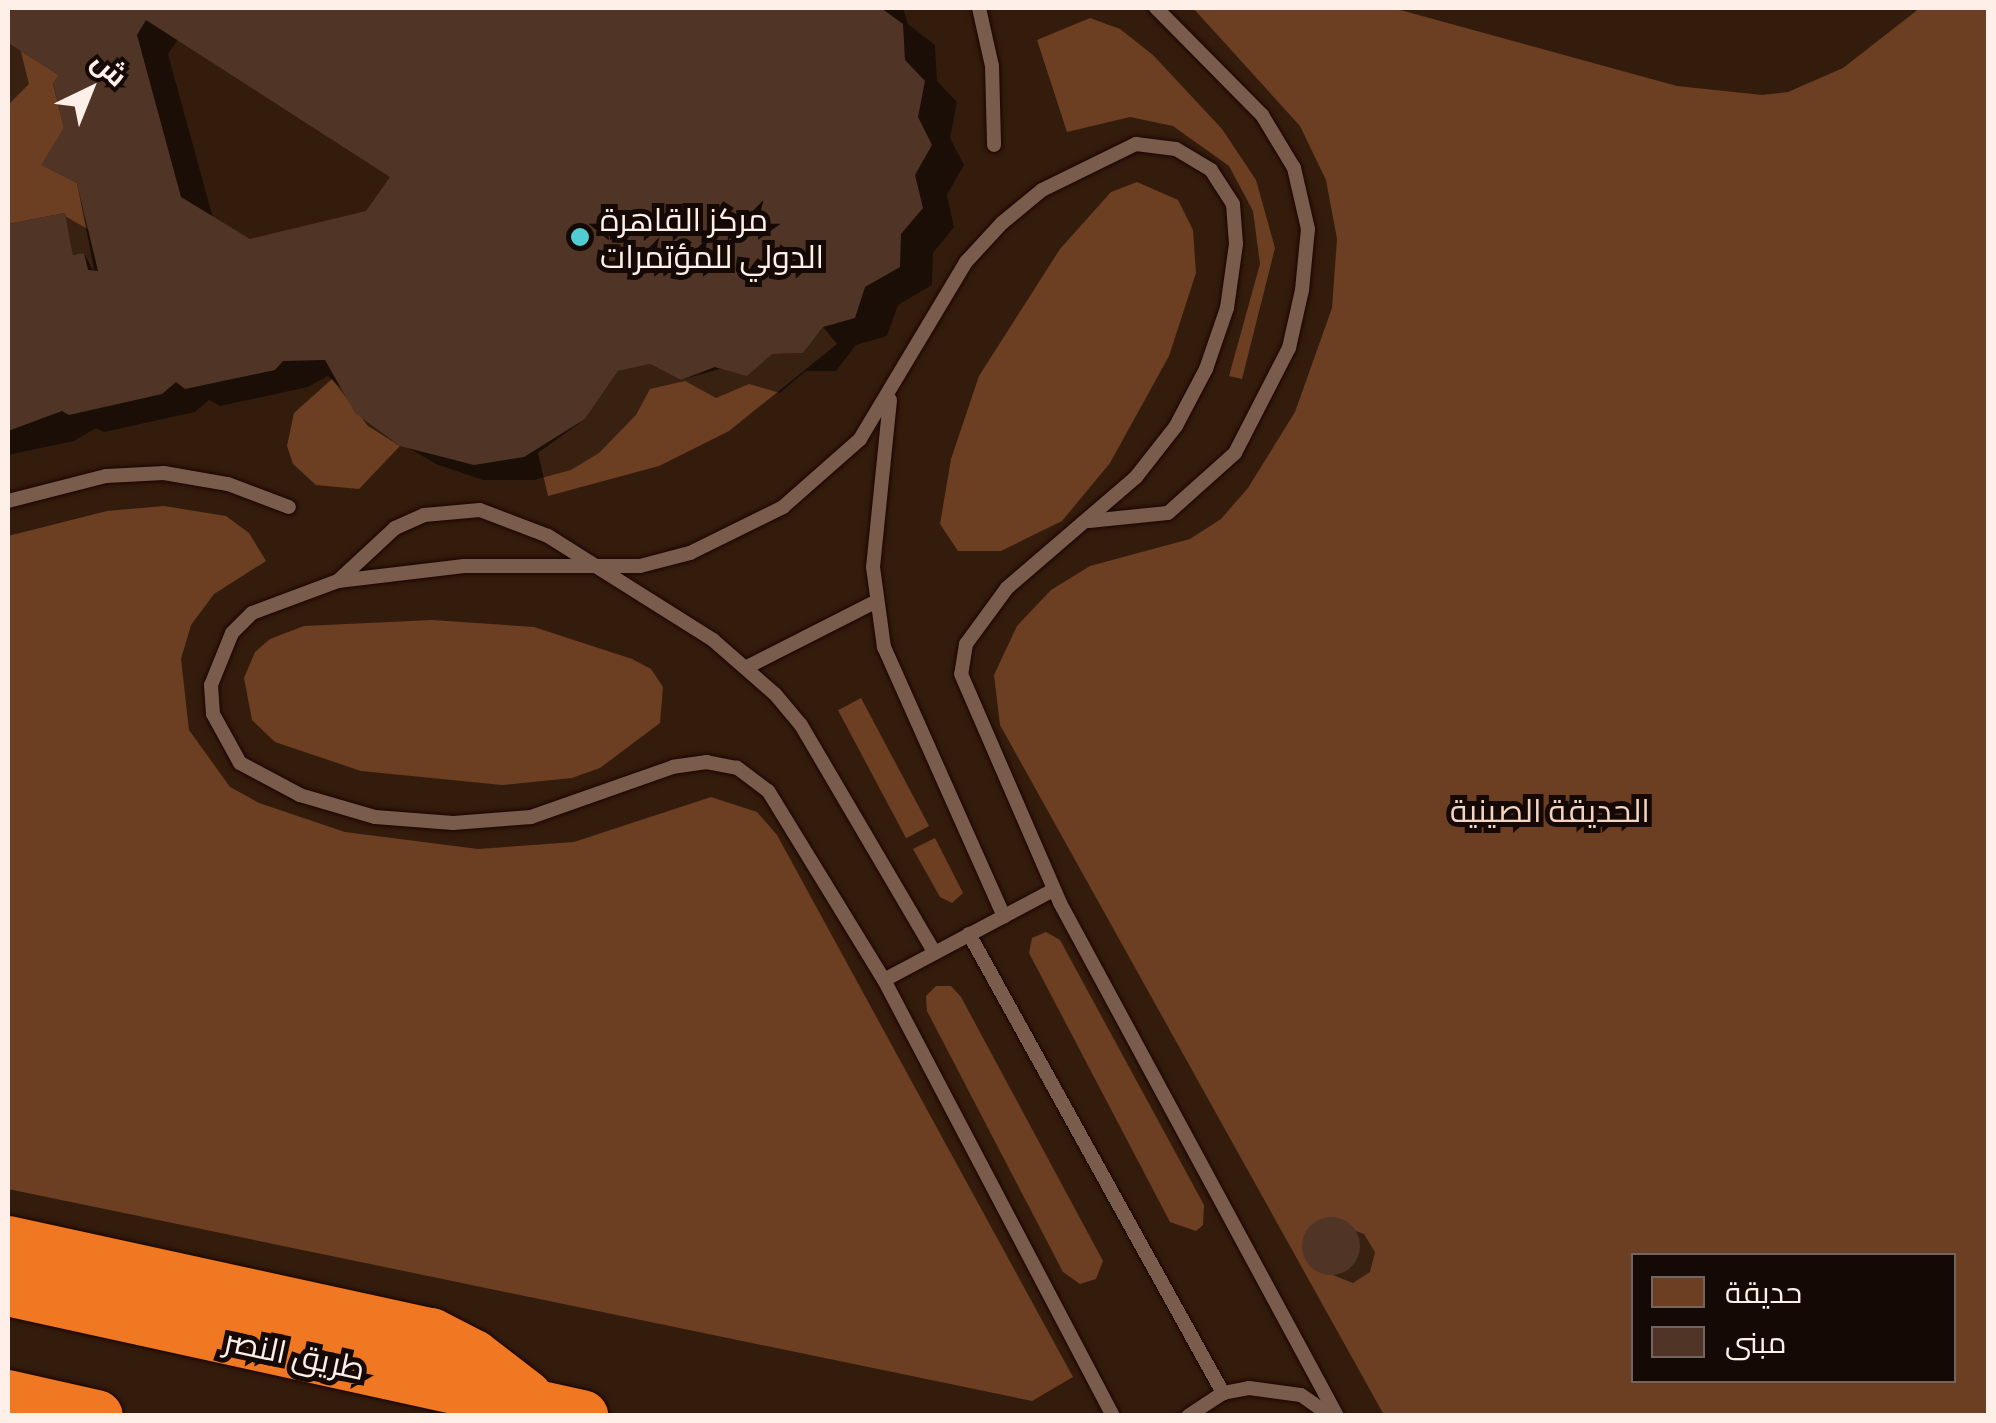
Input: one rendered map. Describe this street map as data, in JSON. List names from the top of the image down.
{
  "streets": {
    "highway": ["طريق النصر"]
  },
  "parks": ["الحديقة الصينية"],
  "places": ["مركز القاهرة الدولي للمؤتمرات"],
  "legend": ["حديقة", "مبنى"],
  "north": "top right"
}
